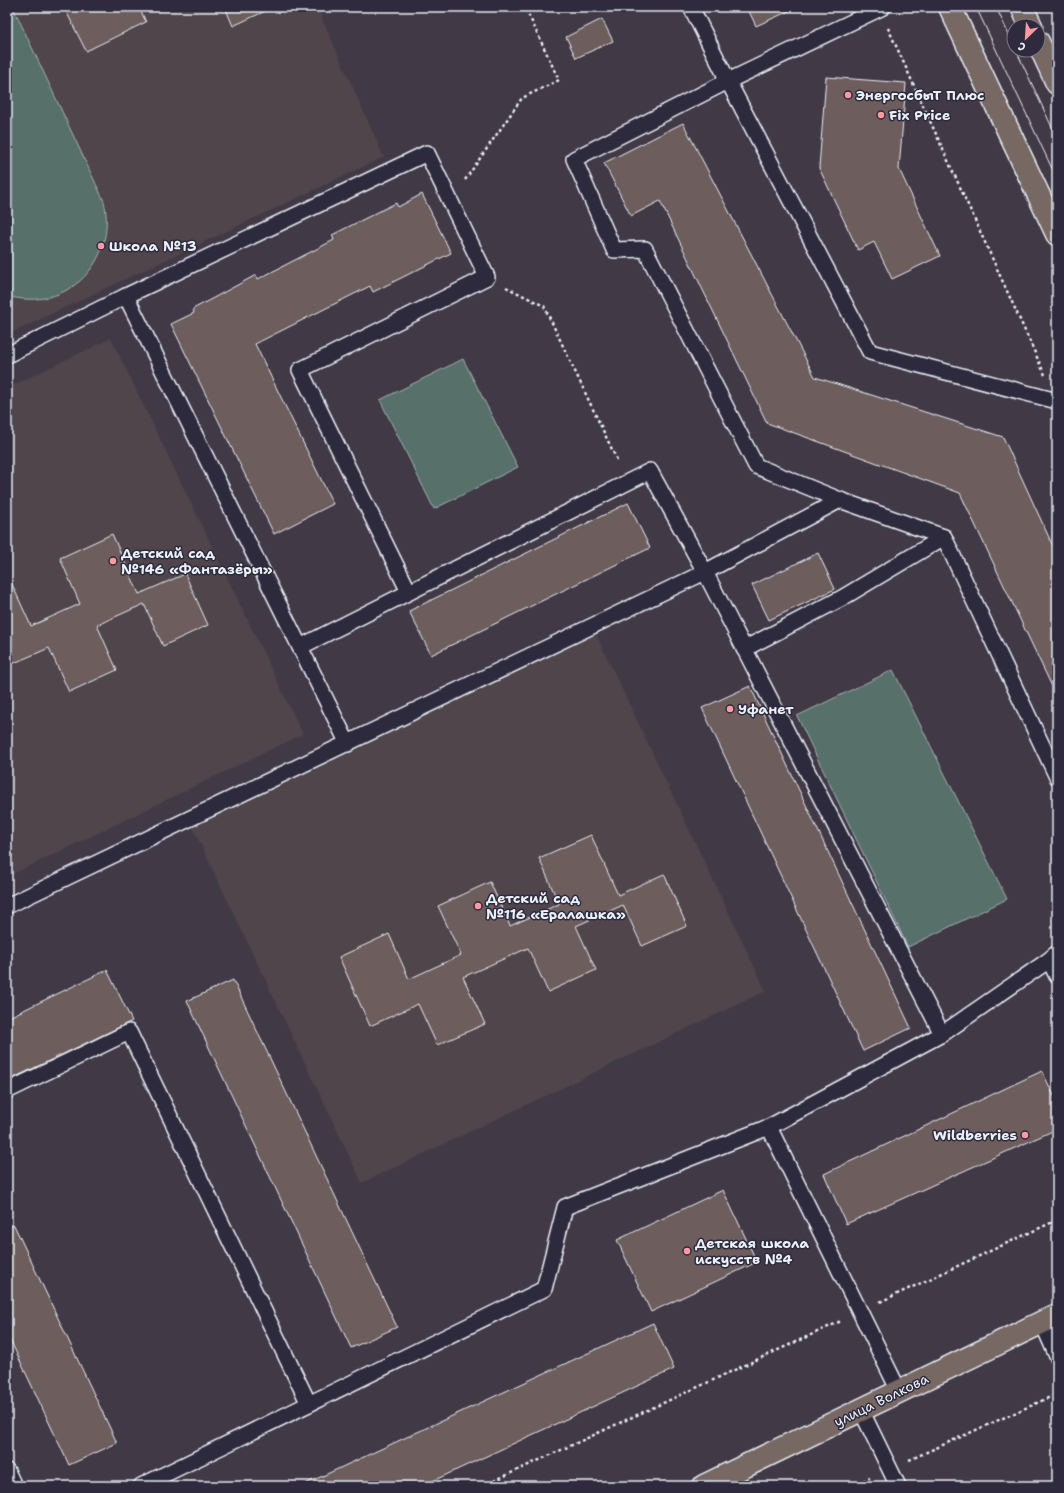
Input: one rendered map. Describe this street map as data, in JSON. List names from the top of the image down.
{
  "streets": {
    "main road": ["улица Волкова"]
  },
  "places": [
    "ЭнергосбыТ Плюс",
    "Fix Price",
    "Школа №13",
    "Детский сад №146 «Фантазёры»",
    "Уфанет",
    "Детский сад №116 «Ералашка»",
    "Wildberries",
    "Детская школа искусств №4"
  ],
  "north": "bottom left"
}
